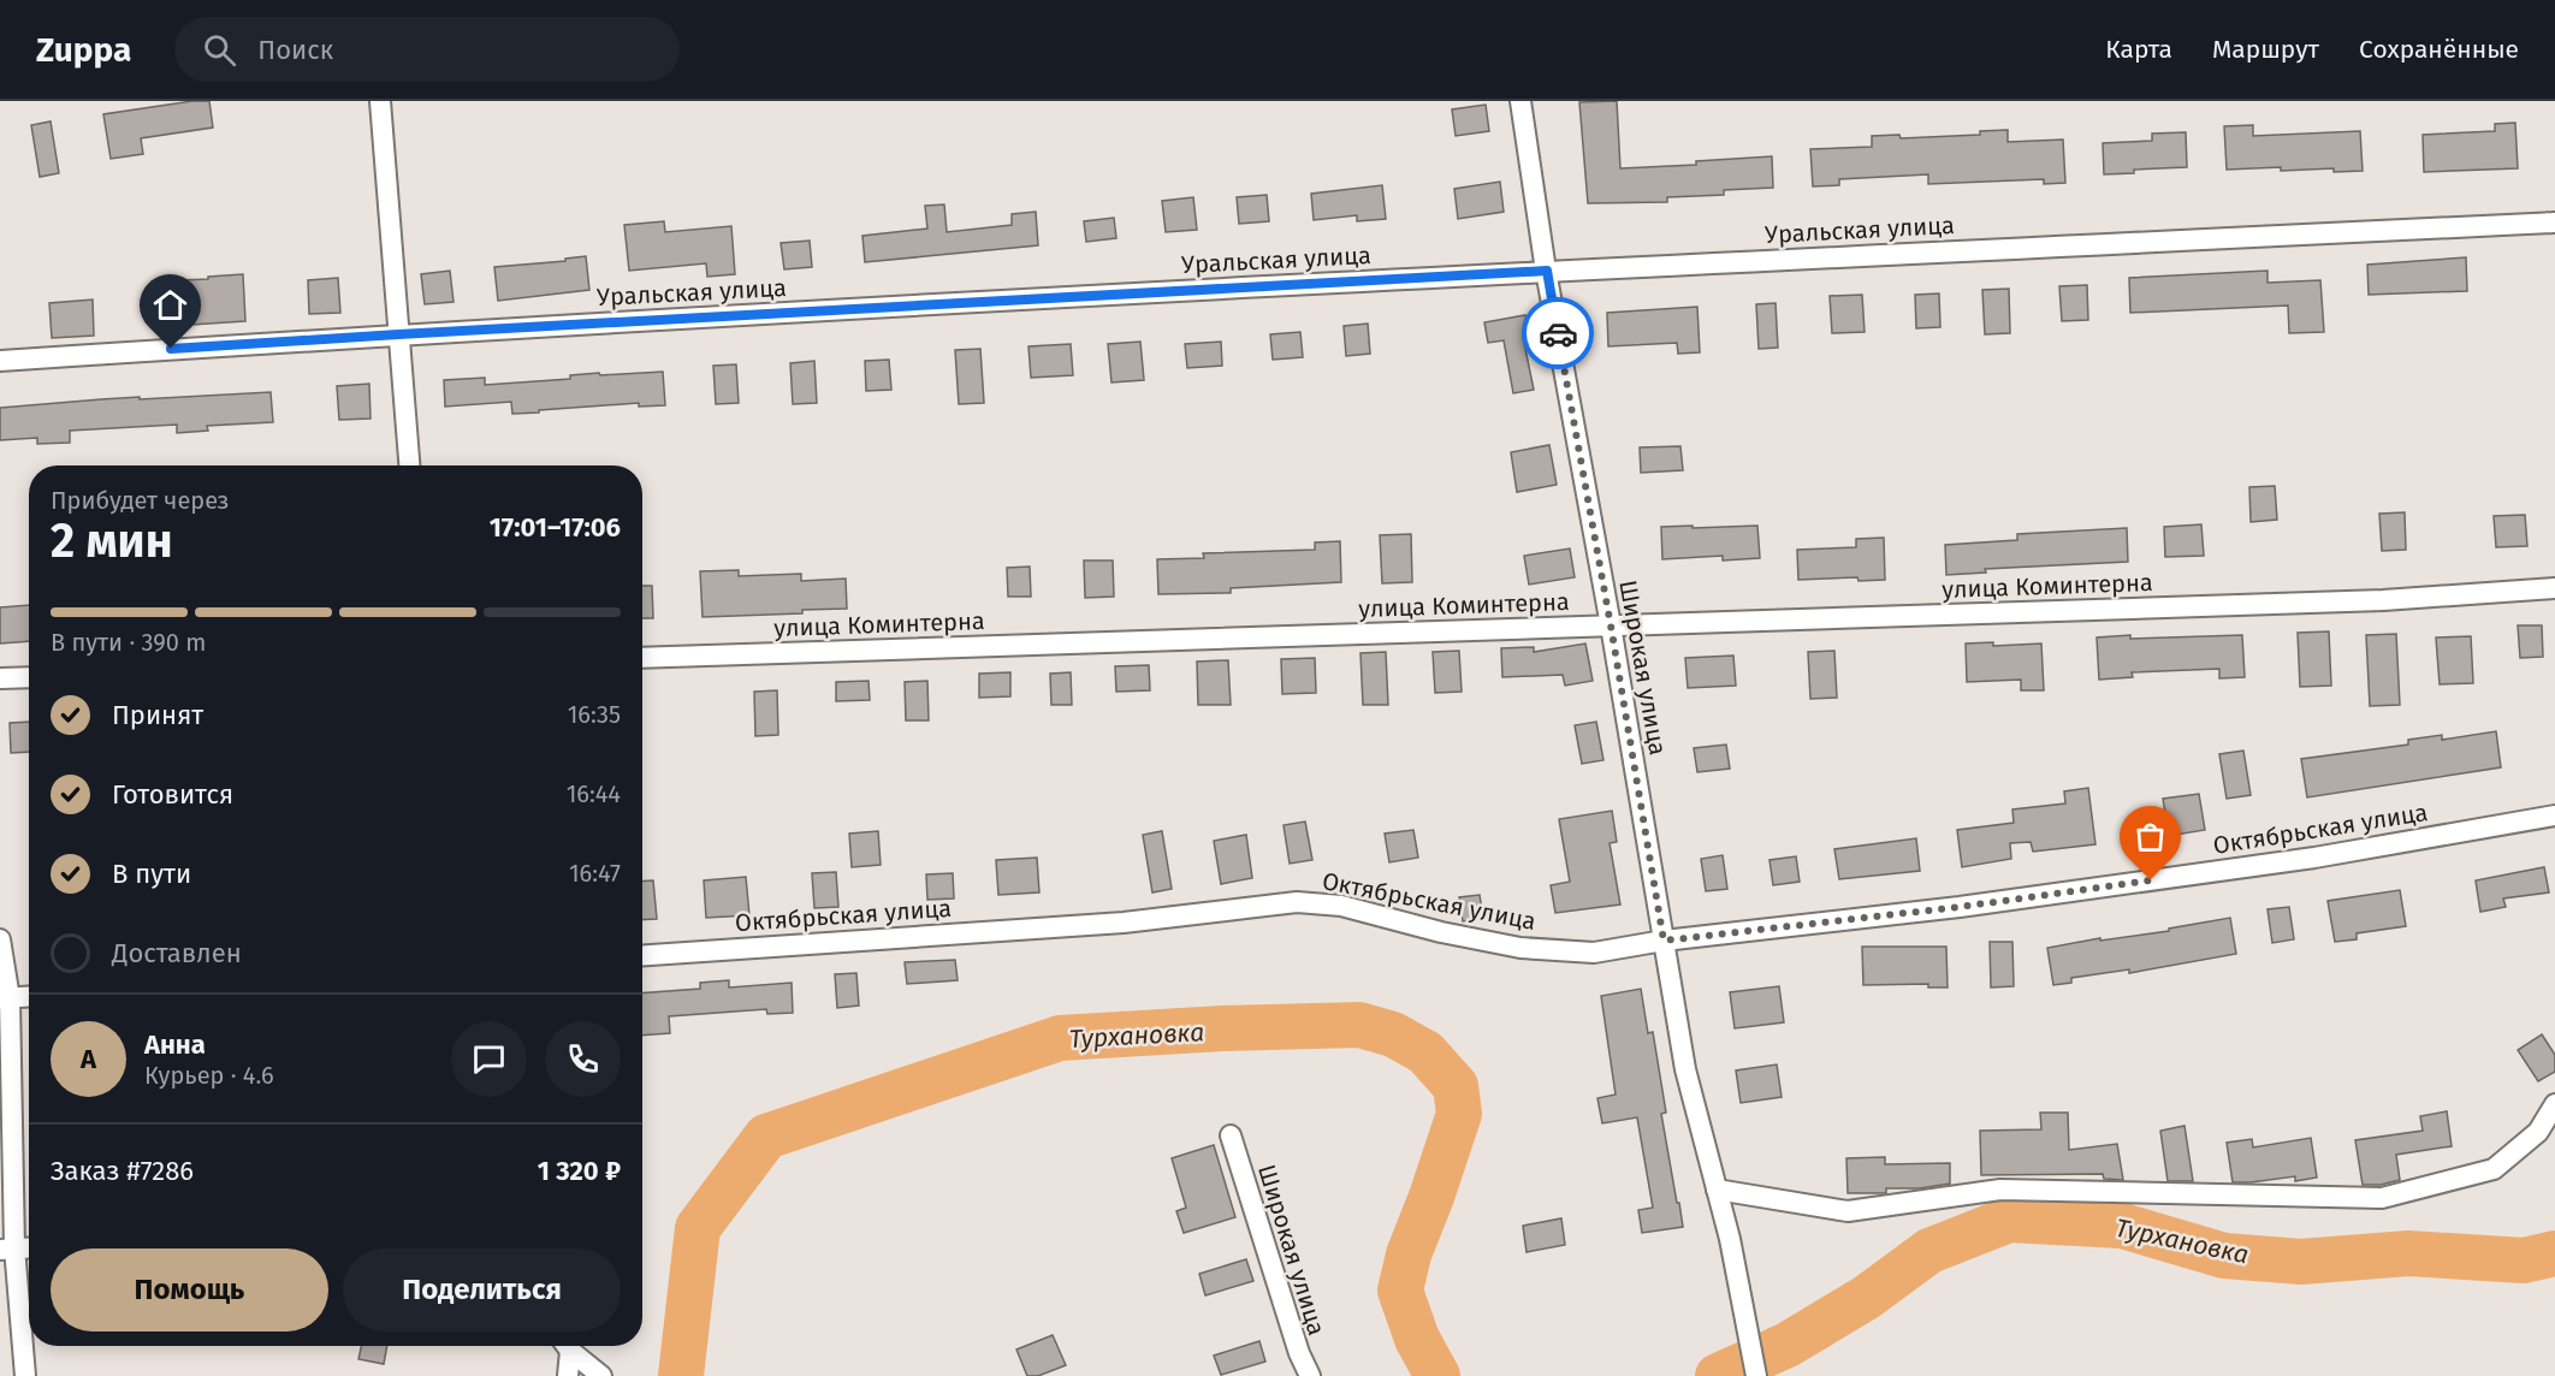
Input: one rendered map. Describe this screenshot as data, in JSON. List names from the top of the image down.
{
  "streets": {
    "street": [
      "Уральская улица",
      "улица Коминтерна",
      "Широкая улица",
      "Октябрьская улица"
    ]
  },
  "crossings": [
    ["Уральская улица", "Широкая улица"],
    ["улица Коминтерна", "Широкая улица"],
    ["Широкая улица", "Октябрьская улица"]
  ],
  "water": ["Турхановка"],
  "page": {
    "header": "Zuppa",
    "search": "Поиск",
    "nav": ["Карта", "Маршрут", "Сохранённые"],
    "heading": ["2 мин", "Прибудет через", "17:01–17:06"],
    "panel": [
      "Анна",
      "Курьер · 4.6",
      "Заказ #7286",
      "1 320 ₽"
    ],
    "bar": "В пути · 390 m",
    "list": [
      ["Принят", "16:35"],
      ["Готовится", "16:44"],
      ["В пути", "16:47"],
      "Доставлен"
    ],
    "round": "А",
    "buttons": ["Помощь", "Поделиться"]
  }
}
